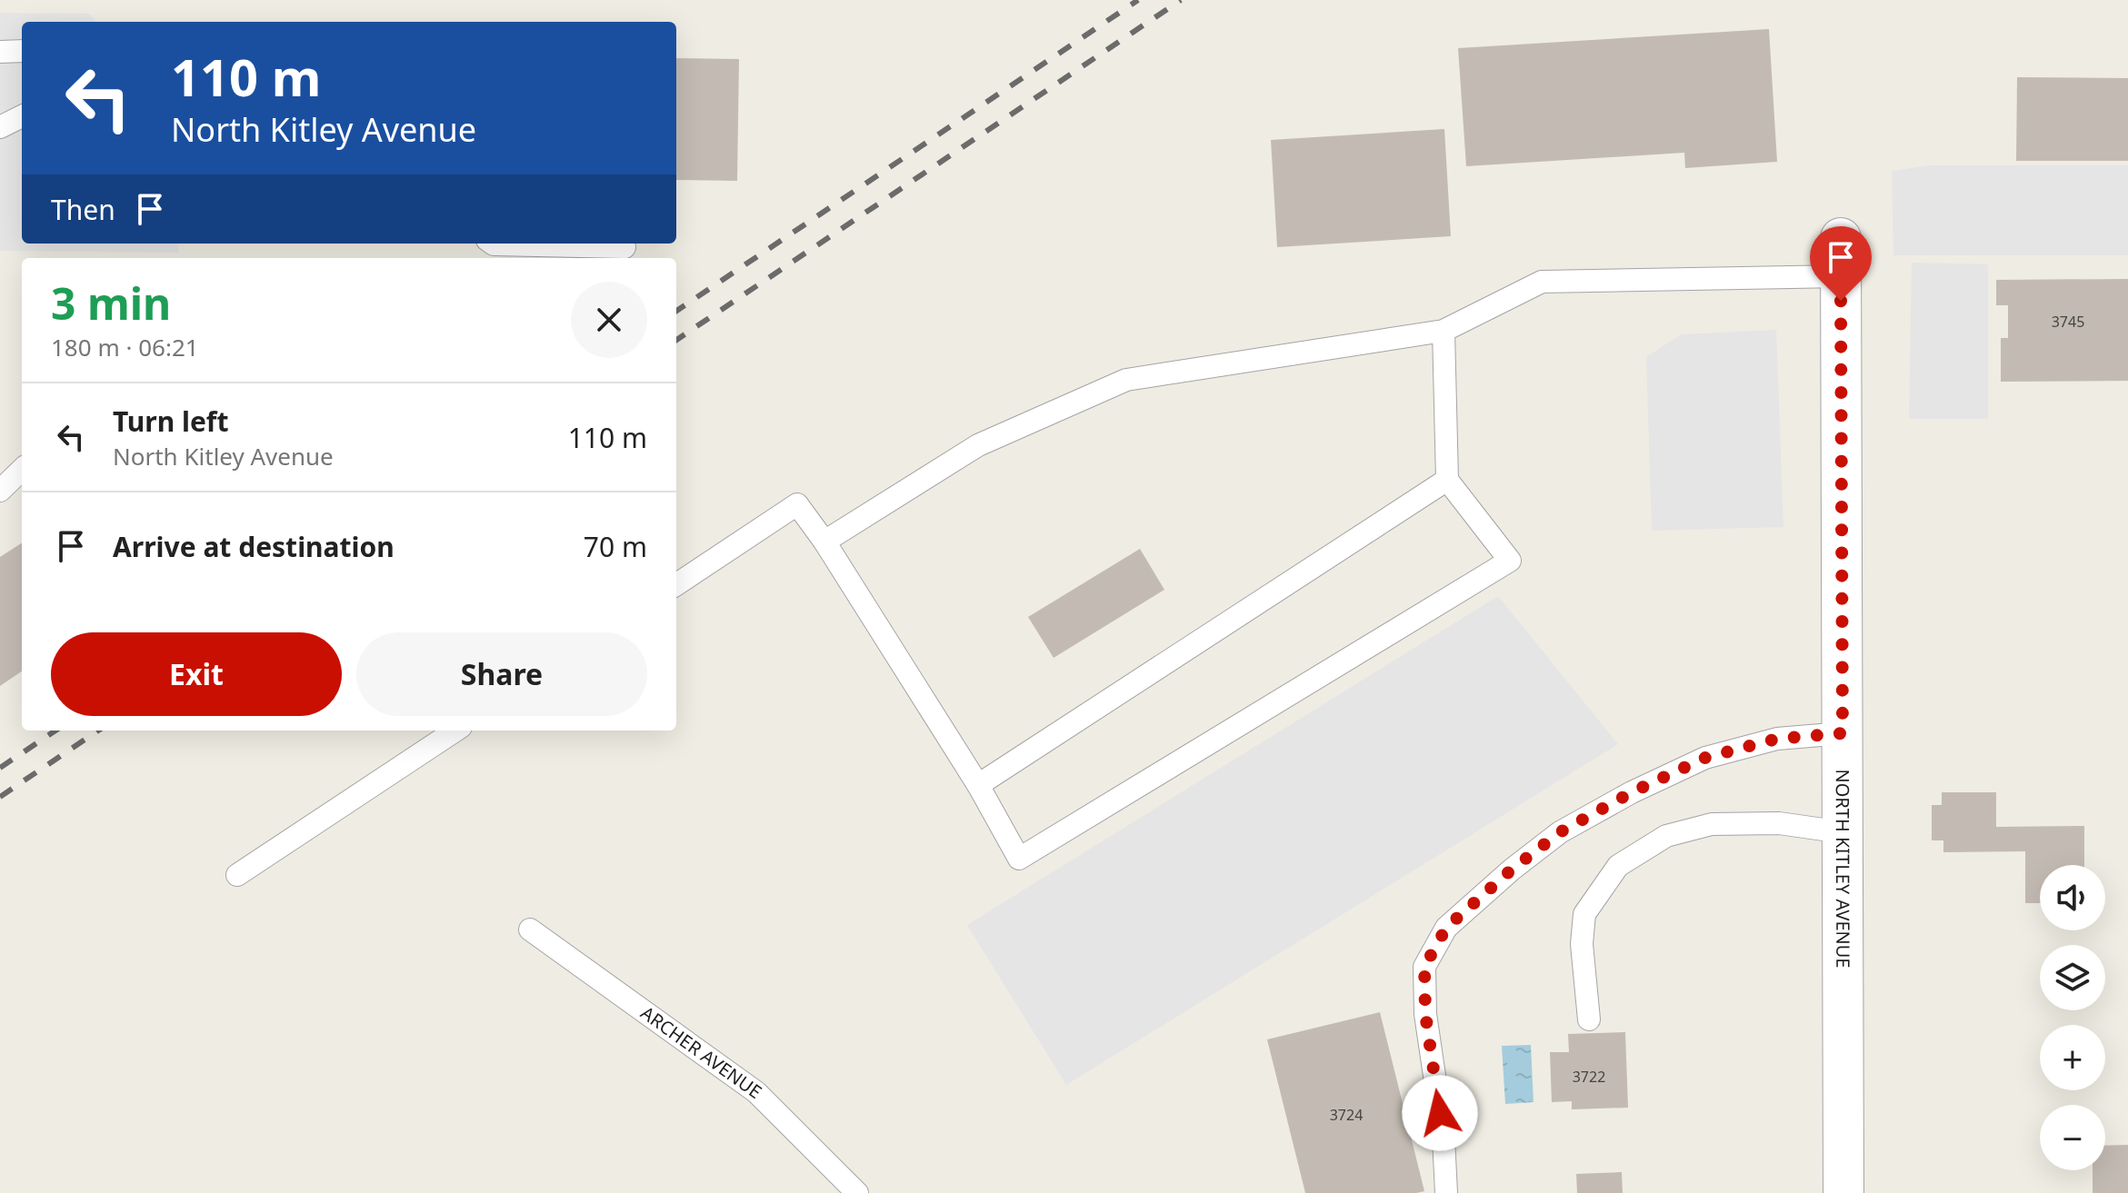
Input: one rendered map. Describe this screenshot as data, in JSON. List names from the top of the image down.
{
  "streets": {
    "street": ["NORTH KITLEY AVENUE"],
    "lane": ["ARCHER AVENUE"]
  },
  "house_numbers": ["3745", "3722", "3724"],
  "page": {
    "turn": ["110 m", "North Kitley Avenue"],
    "then": "Then",
    "heading": ["3 min", "180 m · 06:21"],
    "list": [
      {
        "name": "Turn left",
        "note": "North Kitley Avenue",
        "value": "110 m"
      },
      {
        "name": "Arrive at destination",
        "value": "70 m"
      }
    ],
    "buttons": ["Exit", "Share"],
    "map_buttons": ["+", "−"]
  }
}
